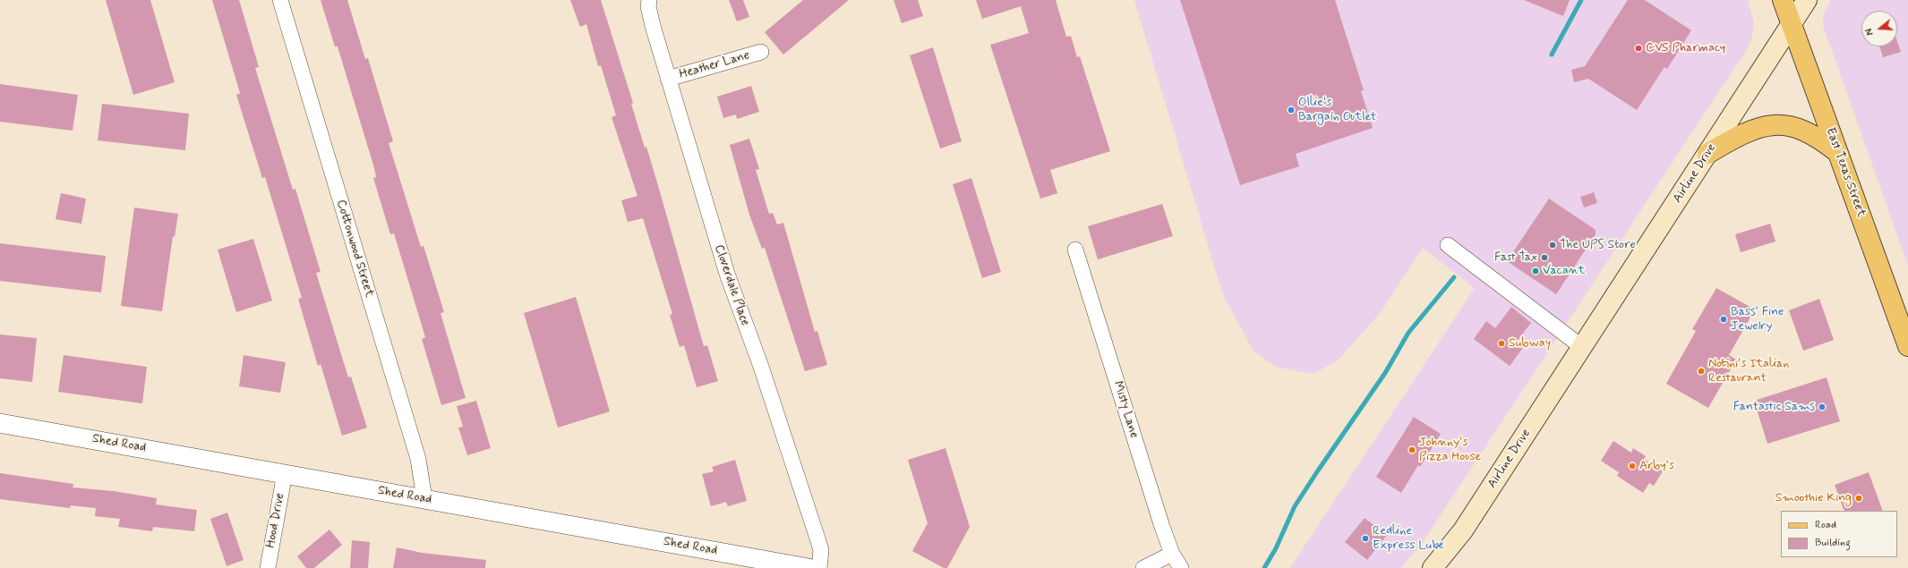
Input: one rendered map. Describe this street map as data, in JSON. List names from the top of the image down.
{
  "streets": {
    "main road": ["East Texas Street", "Airline Drive"],
    "street": [
      "Heather Lane",
      "Cottonwood Street",
      "Cloverdale Place",
      "Misty Lane",
      "Shed Road",
      "Hood Drive"
    ]
  },
  "crossings": [
    ["Heather Lane", "Cloverdale Place"],
    ["East Texas Street", "Airline Drive"],
    ["Cottonwood Street", "Shed Road"],
    ["Shed Road", "Hood Drive"]
  ],
  "places": [
    "CVS Pharmacy",
    "Ollie's Bargain Outlet",
    "The UPS Store",
    "Fast Tax",
    "Vacant",
    "Bass' Fine Jewelry",
    "Subway",
    "Notini's Italian Restaurant",
    "Fantastic Sams",
    "Johnny's Pizza House",
    "Arby's",
    "Smoothie King",
    "Redline Express Lube"
  ],
  "legend": ["Road", "Building"],
  "north": "left"
}
